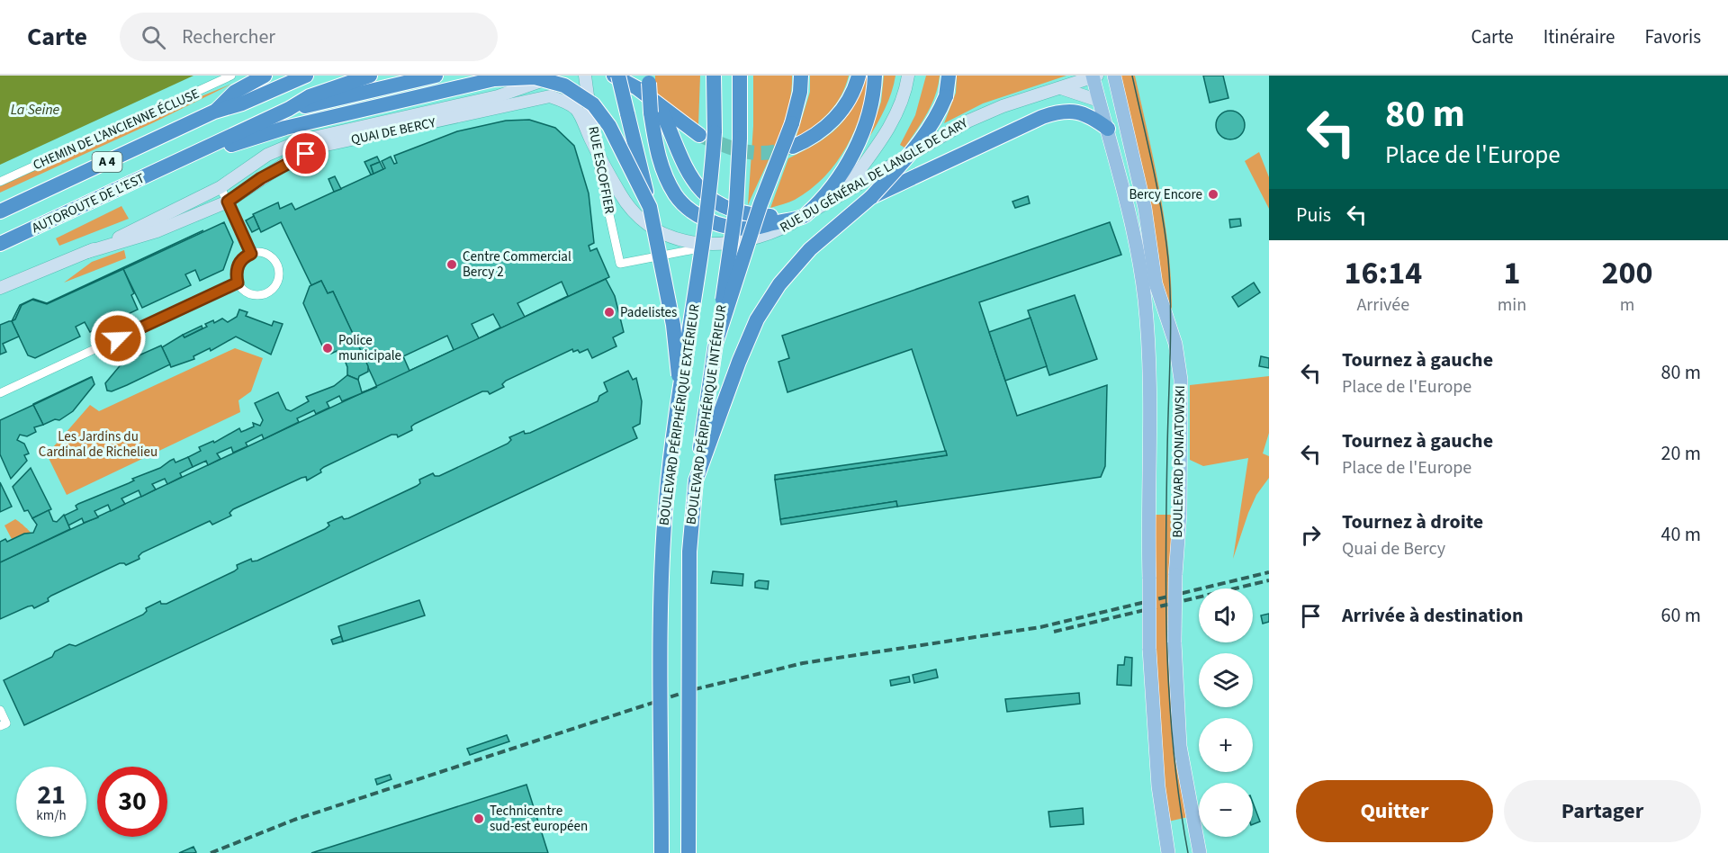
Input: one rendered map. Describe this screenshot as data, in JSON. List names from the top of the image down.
{
  "streets": {
    "highway": [
      "A 4",
      "AUTOROUTE DE L’EST",
      "BOULEVARD PÉRIPHÉRIQUE EXTÉRIEUR",
      "BOULEVARD PÉRIPHÉRIQUE INTÉRIEUR"
    ],
    "main road": [
      "QUAI DE BERCY",
      "RUE ESCOFFIER",
      "RUE DU GÉNÉRAL DE LANGLE DE CARY",
      "BOULEVARD PONIATOWSKI"
    ],
    "street": ["CHEMIN DE L'ANCIENNE ÉCLUSE"]
  },
  "crossings": [
    ["QUAI DE BERCY", "RUE ESCOFFIER"],
    ["QUAI DE BERCY", "RUE DU GÉNÉRAL DE LANGLE DE CARY"],
    ["A 4", "AUTOROUTE DE L’EST"],
    ["RUE ESCOFFIER", "RUE DU GÉNÉRAL DE LANGLE DE CARY"]
  ],
  "water": ["La Seine"],
  "parks": ["Les Jardins du Cardinal de Richelieu"],
  "places": [
    "Bercy Encore",
    "Centre Commercial Bercy 2",
    "Padelistes",
    "Police municipale",
    "Technicentre sud-est européen"
  ],
  "page": {
    "header": "Carte",
    "search": "Rechercher",
    "nav": ["Carte", "Itinéraire", "Favoris"],
    "turn": ["80 m", "Place de l'Europe"],
    "then": "Puis",
    "eta": [
      "16:14",
      "Arrivée",
      "1",
      "min",
      "200",
      "m"
    ],
    "list": [
      {
        "name": "Tournez à gauche",
        "note": "Place de l'Europe",
        "value": "80 m"
      },
      {
        "name": "Tournez à gauche",
        "note": "Place de l'Europe",
        "value": "20 m"
      },
      {
        "name": "Tournez à droite",
        "note": "Quai de Bercy",
        "value": "40 m"
      },
      {
        "name": "Arrivée à destination",
        "value": "60 m"
      }
    ],
    "map_buttons": ["+", "−"],
    "speed": "21 km/h",
    "limit": "30",
    "buttons": ["Quitter", "Partager"]
  }
}
